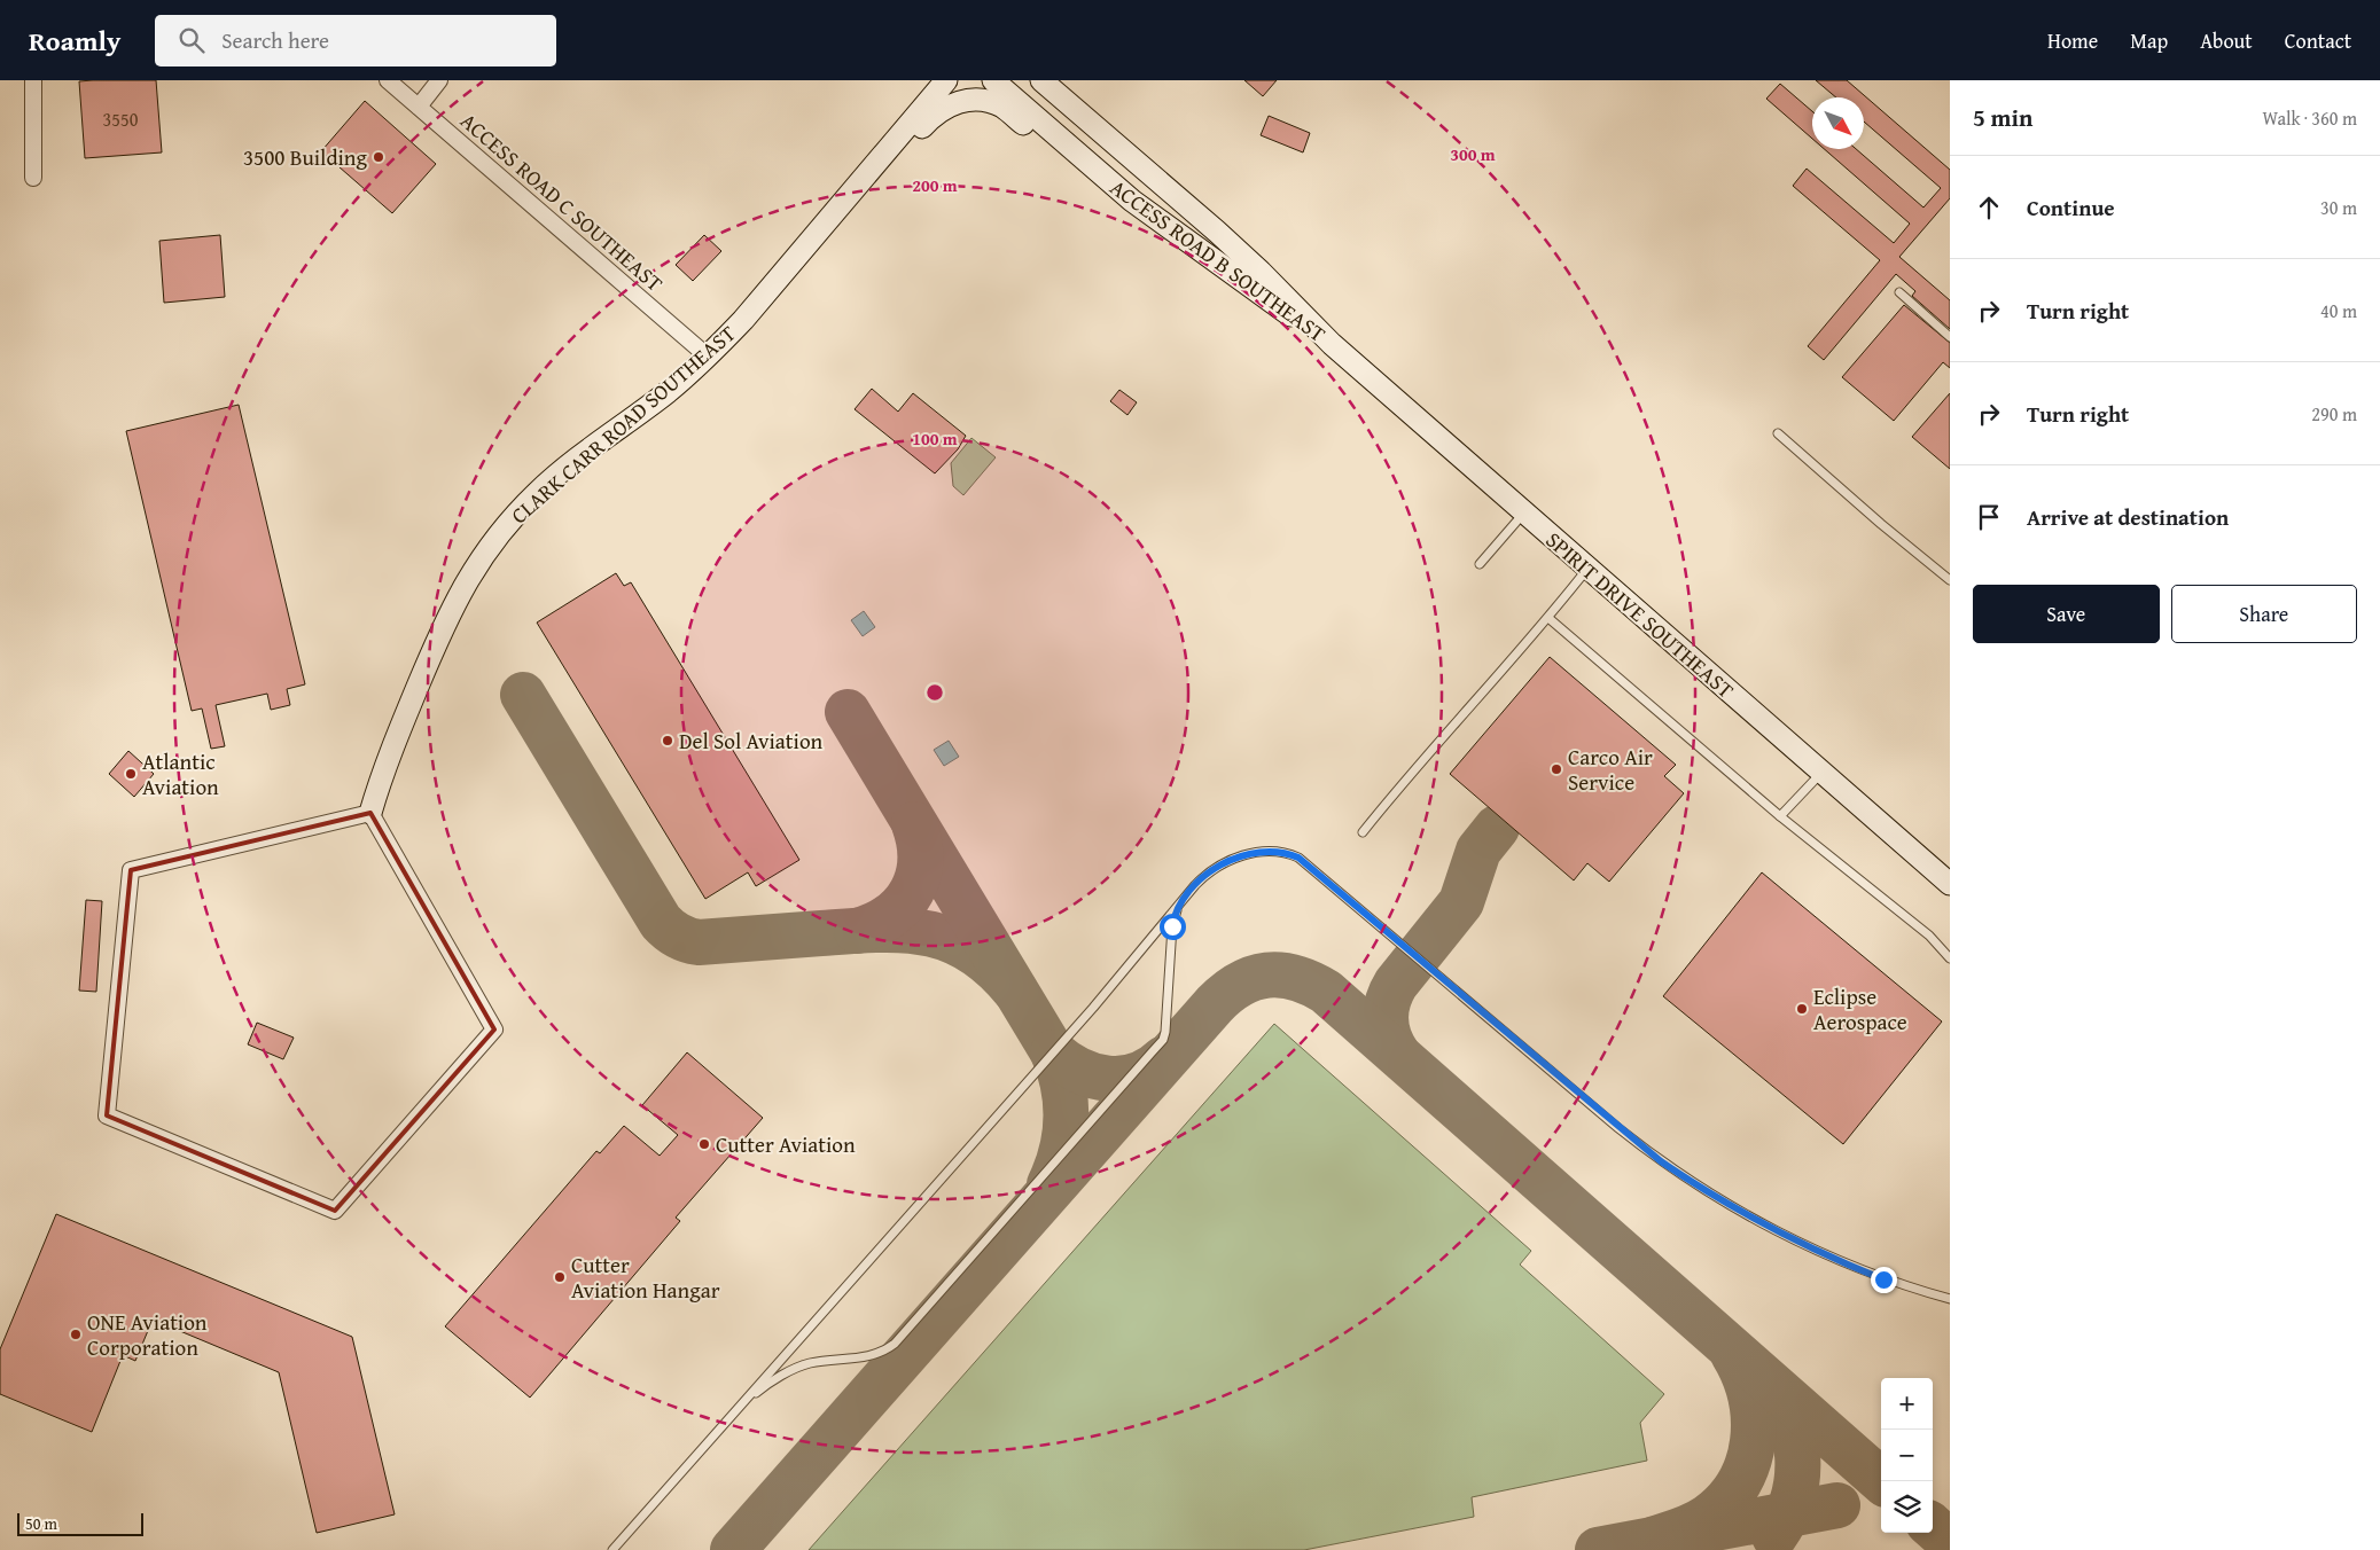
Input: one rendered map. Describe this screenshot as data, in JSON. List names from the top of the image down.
{
  "streets": {
    "street": [
      "ACCESS ROAD C SOUTHEAST",
      "ACCESS ROAD B SOUTHEAST",
      "CLARK CARR ROAD SOUTHEAST",
      "SPIRIT DRIVE SOUTHEAST"
    ]
  },
  "crossings": [
    ["ACCESS ROAD C SOUTHEAST", "CLARK CARR ROAD SOUTHEAST"],
    ["ACCESS ROAD B SOUTHEAST", "SPIRIT DRIVE SOUTHEAST"]
  ],
  "places": [
    "3500 Building",
    "Del Sol Aviation",
    "Carco Air Service",
    "Atlantic Aviation",
    "Eclipse Aerospace",
    "Cutter Aviation",
    "Cutter Aviation Hangar",
    "ONE Aviation Corporation"
  ],
  "house_numbers": ["3550"],
  "scale_bar": "50 m",
  "north": "bottom right",
  "page": {
    "header": "Roamly",
    "search": "Search here",
    "nav": [
      "Home",
      "Map",
      "About",
      "Contact"
    ],
    "heading": ["5 min", "Walk · 360 m"],
    "list": [
      ["Continue", "30 m"],
      ["Turn right", "40 m"],
      ["Turn right", "290 m"],
      "Arrive at destination"
    ],
    "buttons": ["Save", "Share"],
    "map_buttons": ["+", "−"],
    "scale": "50 m"
  },
  "rings": ["300 m", "200 m", "100 m"]
}
